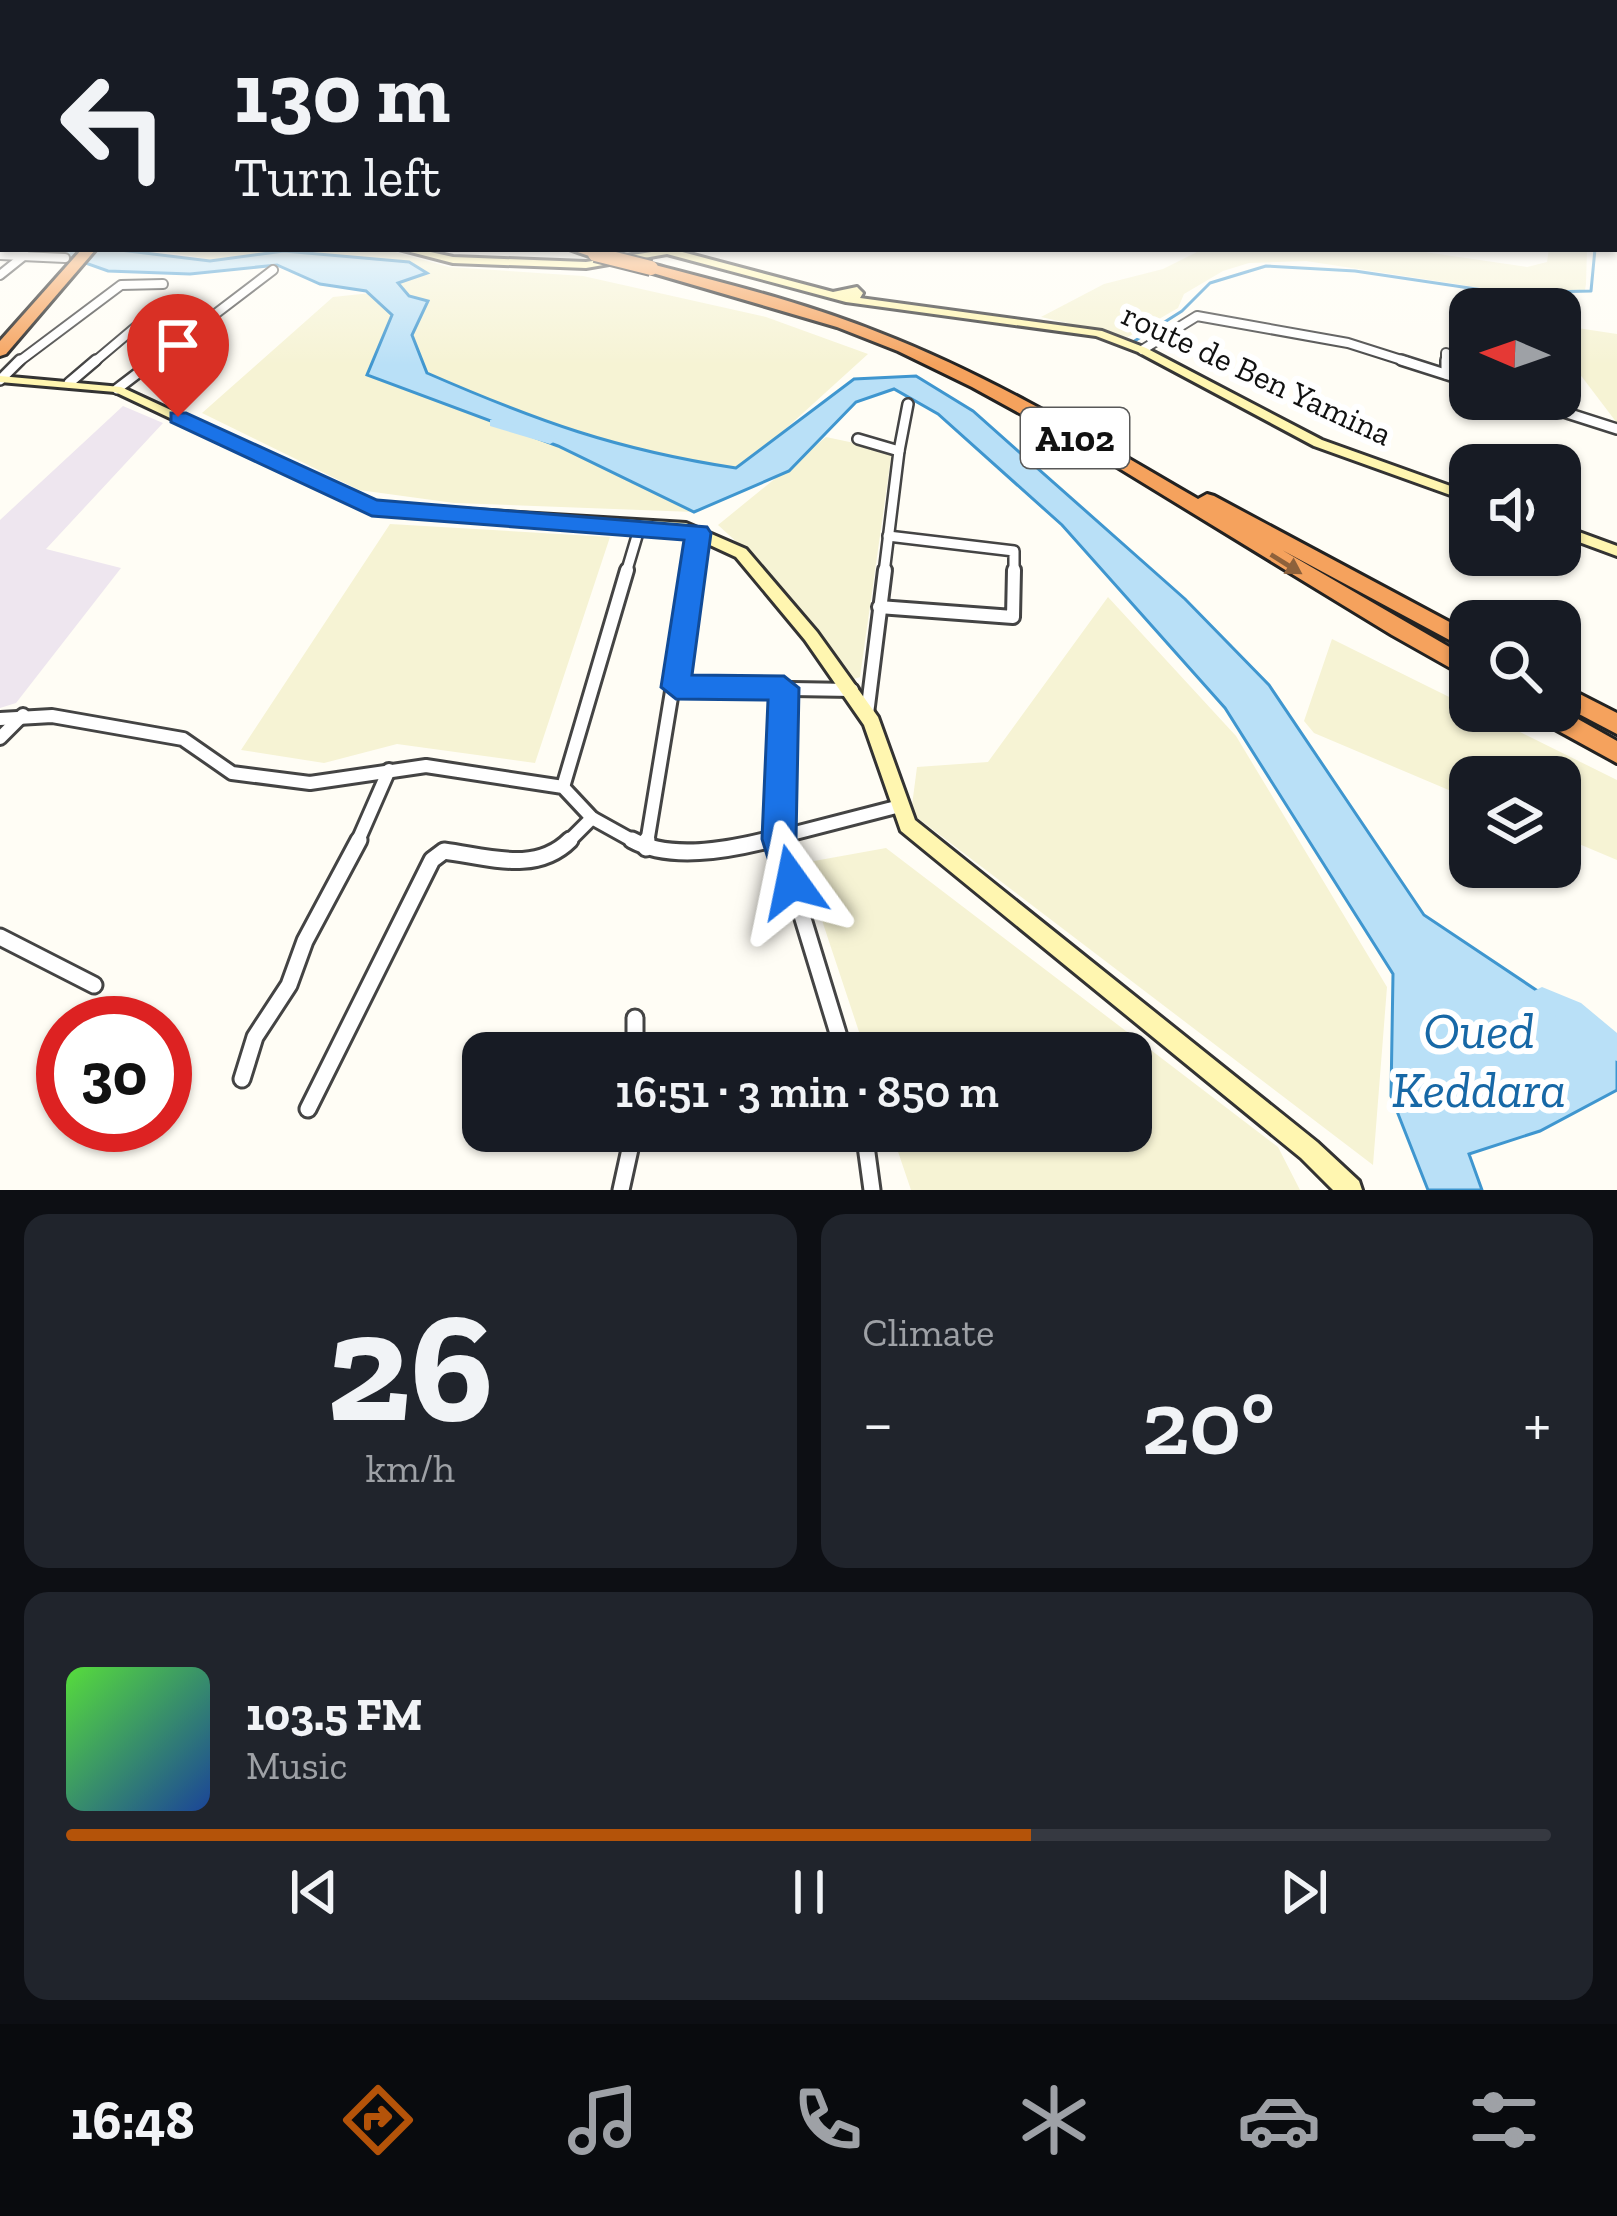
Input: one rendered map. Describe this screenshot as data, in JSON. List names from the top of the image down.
{
  "streets": {
    "highway": ["A102"],
    "main road": ["route de Ben Yamina"]
  },
  "water": ["Oued Keddara"],
  "north": "left",
  "page": {
    "turn": ["130 m", "Turn left"],
    "limit": "30",
    "trip": "16:51 · 3 min · 850 m",
    "tile": [
      ["26", "km/h"],
      "Climate"
    ],
    "heat": ["−", "20°", "+"],
    "song": ["103.5 FM", "Music"],
    "tabs": "16:48"
  }
}
